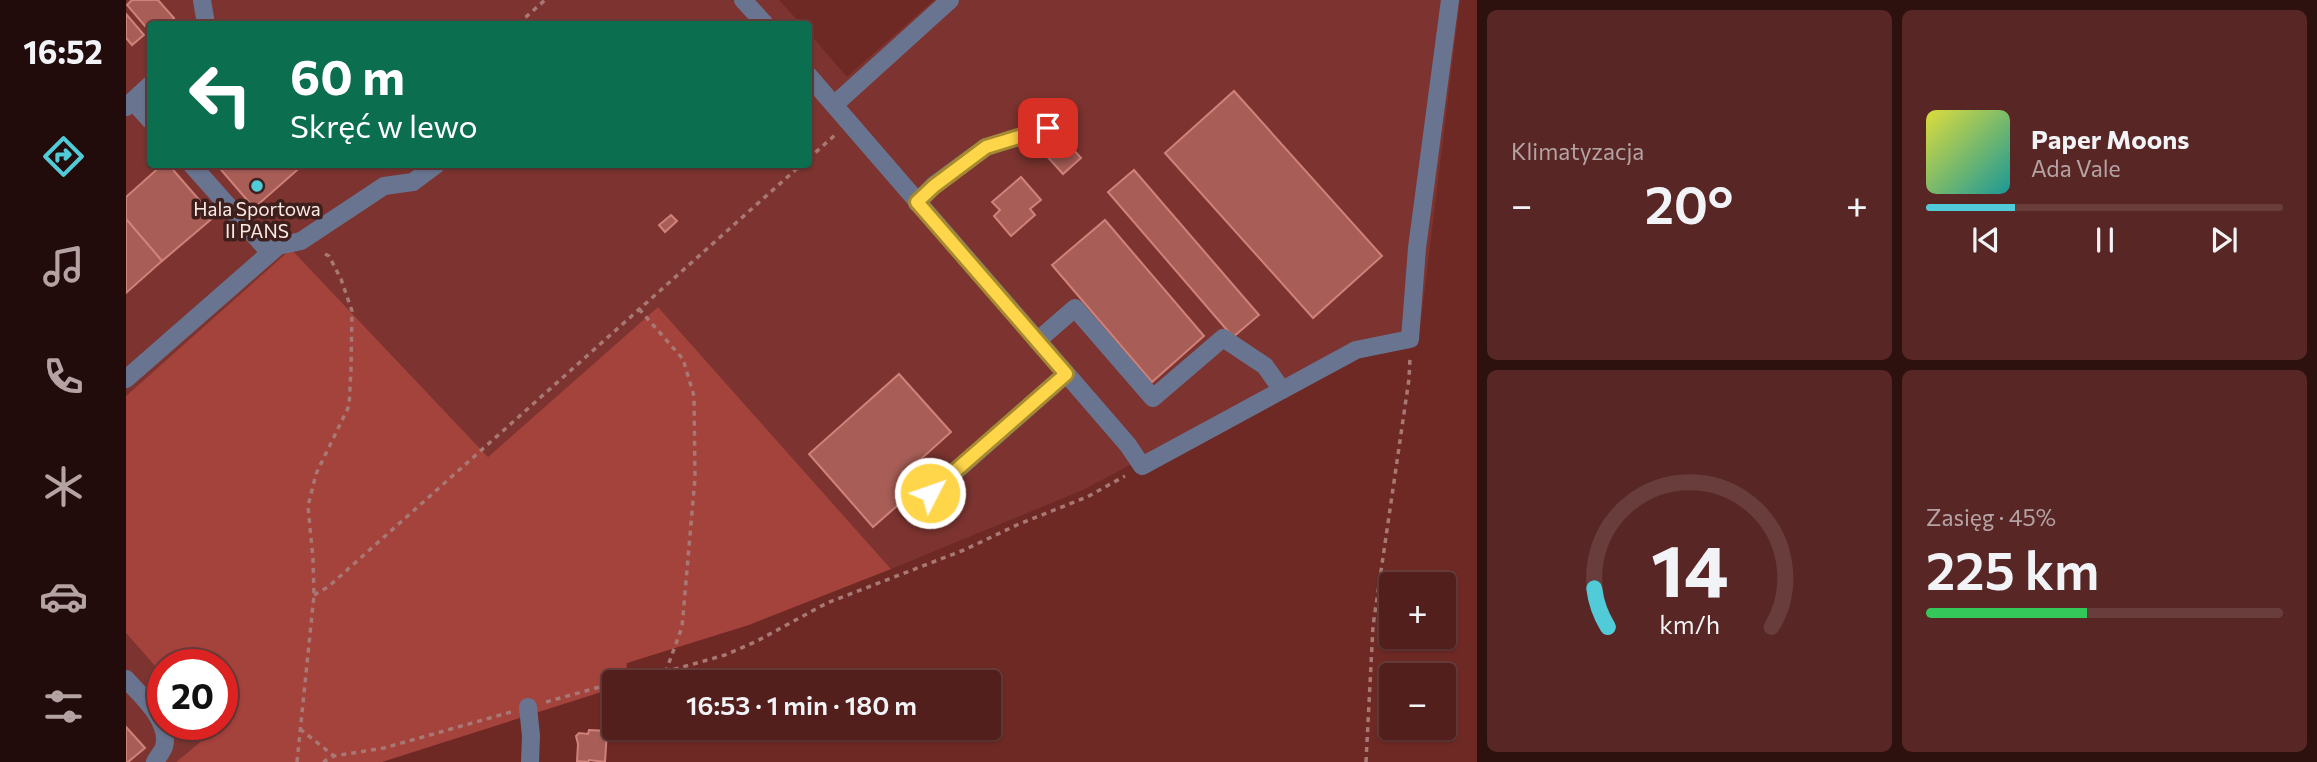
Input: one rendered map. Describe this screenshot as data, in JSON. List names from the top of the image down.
{
  "places": ["Hala Sportowa II PANS"],
  "page": {
    "tabs": "16:52",
    "tile": [
      "Klimatyzacja",
      ["Zasięg · 45%", "225 km"]
    ],
    "turn": ["60 m", "Skręć w lewo"],
    "song": ["Paper Moons", "Ada Vale"],
    "heat": ["−", "20°", "+"],
    "map_buttons": ["+", "−"],
    "limit": "20",
    "trip": "16:53 · 1 min · 180 m",
    "gauge": ["14", "km/h"]
  }
}
